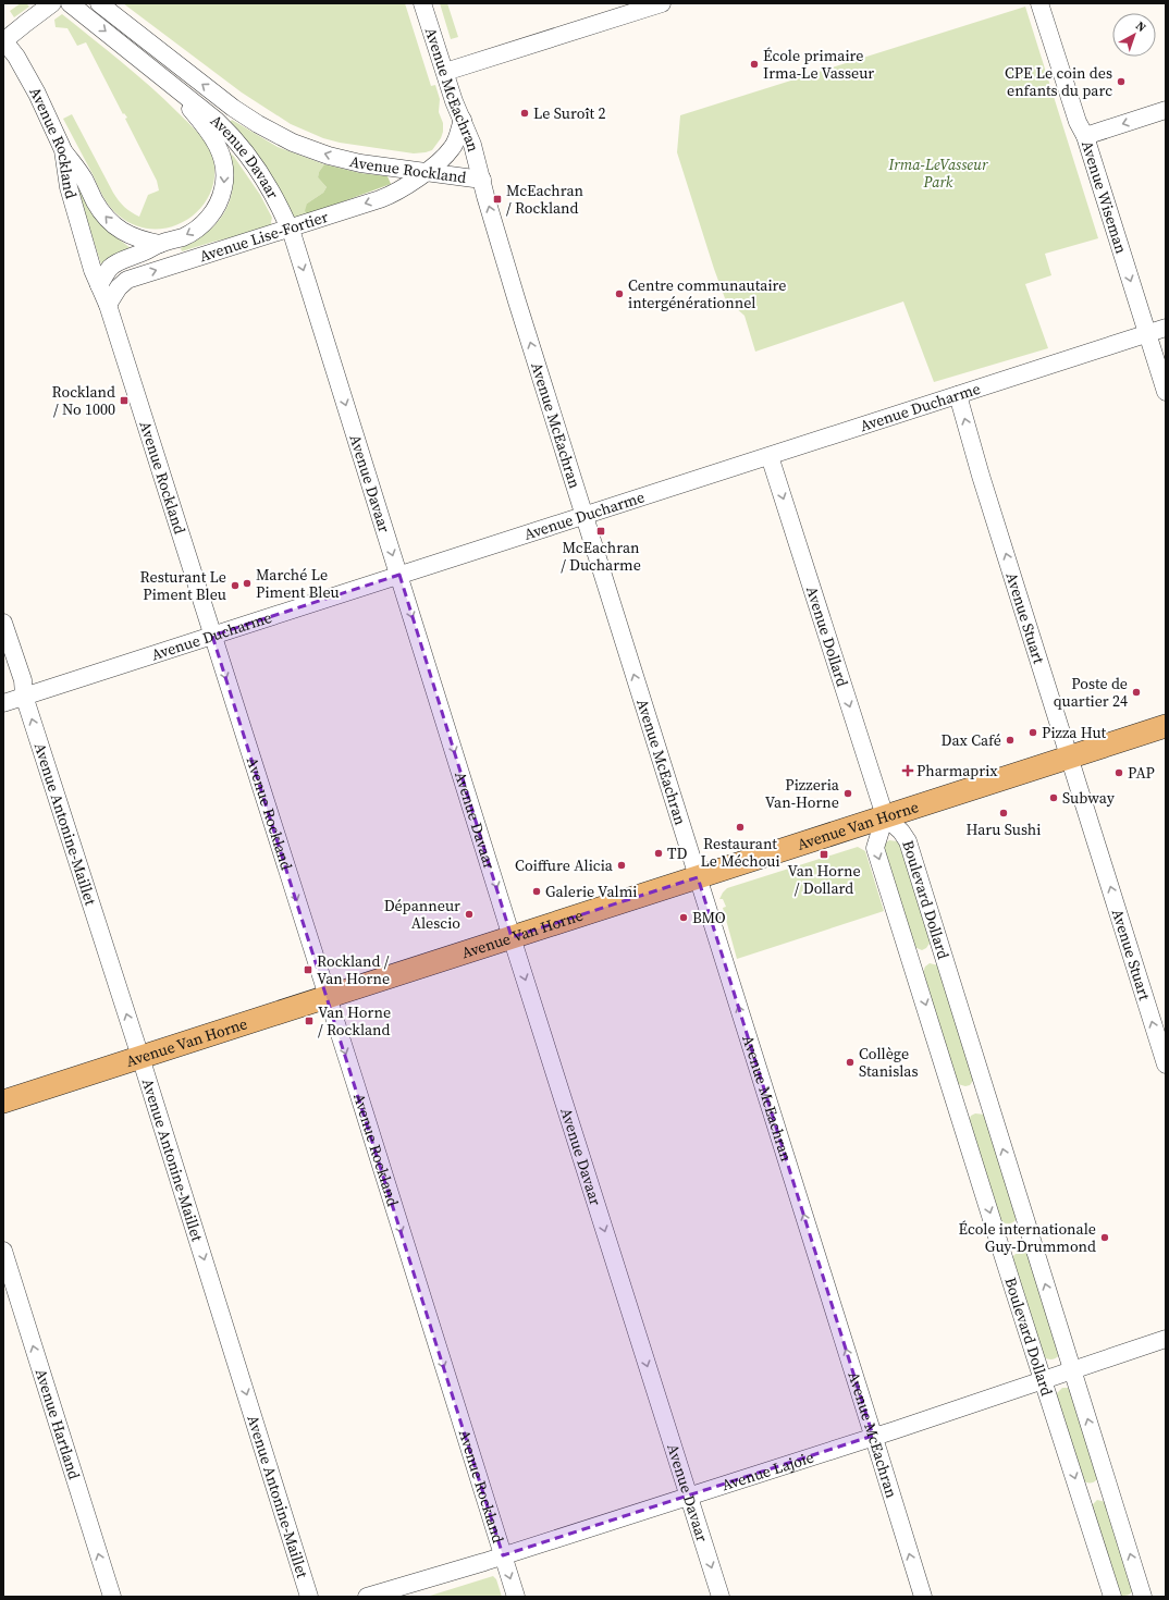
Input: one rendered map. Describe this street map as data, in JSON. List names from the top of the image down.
{
  "streets": {
    "main road": ["Avenue Van Horne"],
    "street": [
      "Avenue McEachran",
      "Avenue Rockland",
      "Avenue Davaar",
      "Avenue Wiseman",
      "Avenue Lise-Fortier",
      "Avenue Ducharme",
      "Avenue Stuart",
      "Avenue Dollard",
      "Avenue Antonine-Maillet",
      "Boulevard Dollard",
      "Avenue Hartland",
      "Avenue Lajoie"
    ]
  },
  "crossings": [
    ["Avenue McEachran", "Avenue Rockland"],
    ["Avenue McEachran", "Avenue Lise-Fortier"],
    ["Avenue McEachran", "Avenue Ducharme"],
    ["Avenue McEachran", "Avenue Van Horne"],
    ["Avenue McEachran", "Avenue Lajoie"],
    ["Avenue Rockland", "Avenue Lise-Fortier"],
    ["Avenue Rockland", "Avenue Ducharme"],
    ["Avenue Rockland", "Avenue Van Horne"],
    ["Avenue Rockland", "Avenue Lajoie"],
    ["Avenue Davaar", "Avenue Lise-Fortier"],
    ["Avenue Davaar", "Avenue Ducharme"],
    ["Avenue Davaar", "Avenue Van Horne"],
    ["Avenue Davaar", "Avenue Lajoie"],
    ["Avenue Wiseman", "Avenue Ducharme"],
    ["Avenue Ducharme", "Avenue Stuart"],
    ["Avenue Ducharme", "Avenue Dollard"],
    ["Avenue Ducharme", "Avenue Antonine-Maillet"],
    ["Avenue Stuart", "Avenue Van Horne"],
    ["Avenue Dollard", "Avenue Van Horne"],
    ["Avenue Dollard", "Boulevard Dollard"],
    ["Avenue Antonine-Maillet", "Avenue Van Horne"],
    ["Avenue Van Horne", "Boulevard Dollard"],
    ["Boulevard Dollard", "Avenue Lajoie"]
  ],
  "one_way": [
    "Avenue McEachran",
    "Avenue Davaar",
    "Avenue Wiseman",
    "Avenue Stuart",
    "Avenue Dollard",
    "Avenue Hartland"
  ],
  "parks": ["Irma-LeVasseur Park"],
  "places": {
    "other": [
      "École primaire Irma-Le Vasseur",
      "CPE Le coin des enfants du parc",
      "Le Suroît 2",
      "Centre communautaire intergénérationnel",
      "Marché Le Piment Bleu",
      "Resturant Le Piment Bleu",
      "Poste de quartier 24",
      "Pizza Hut",
      "Dax Café",
      "PAP",
      "Pizzeria Van-Horne",
      "Subway",
      "Haru Sushi",
      "Restaurant Le Méchoui",
      "TD",
      "Coiffure Alicia",
      "Galerie Valmi",
      "Dépanneur Alescio",
      "BMO",
      "Collège Stanislas",
      "École internationale Guy-Drummond"
    ],
    "transit": [
      "McEachran / Rockland",
      "Rockland / No 1000",
      "McEachran / Ducharme",
      "Van Horne / Dollard",
      "Rockland / Van Horne",
      "Van Horne / Rockland"
    ],
    "health": ["Pharmaprix"]
  },
  "north": "top right"
}
